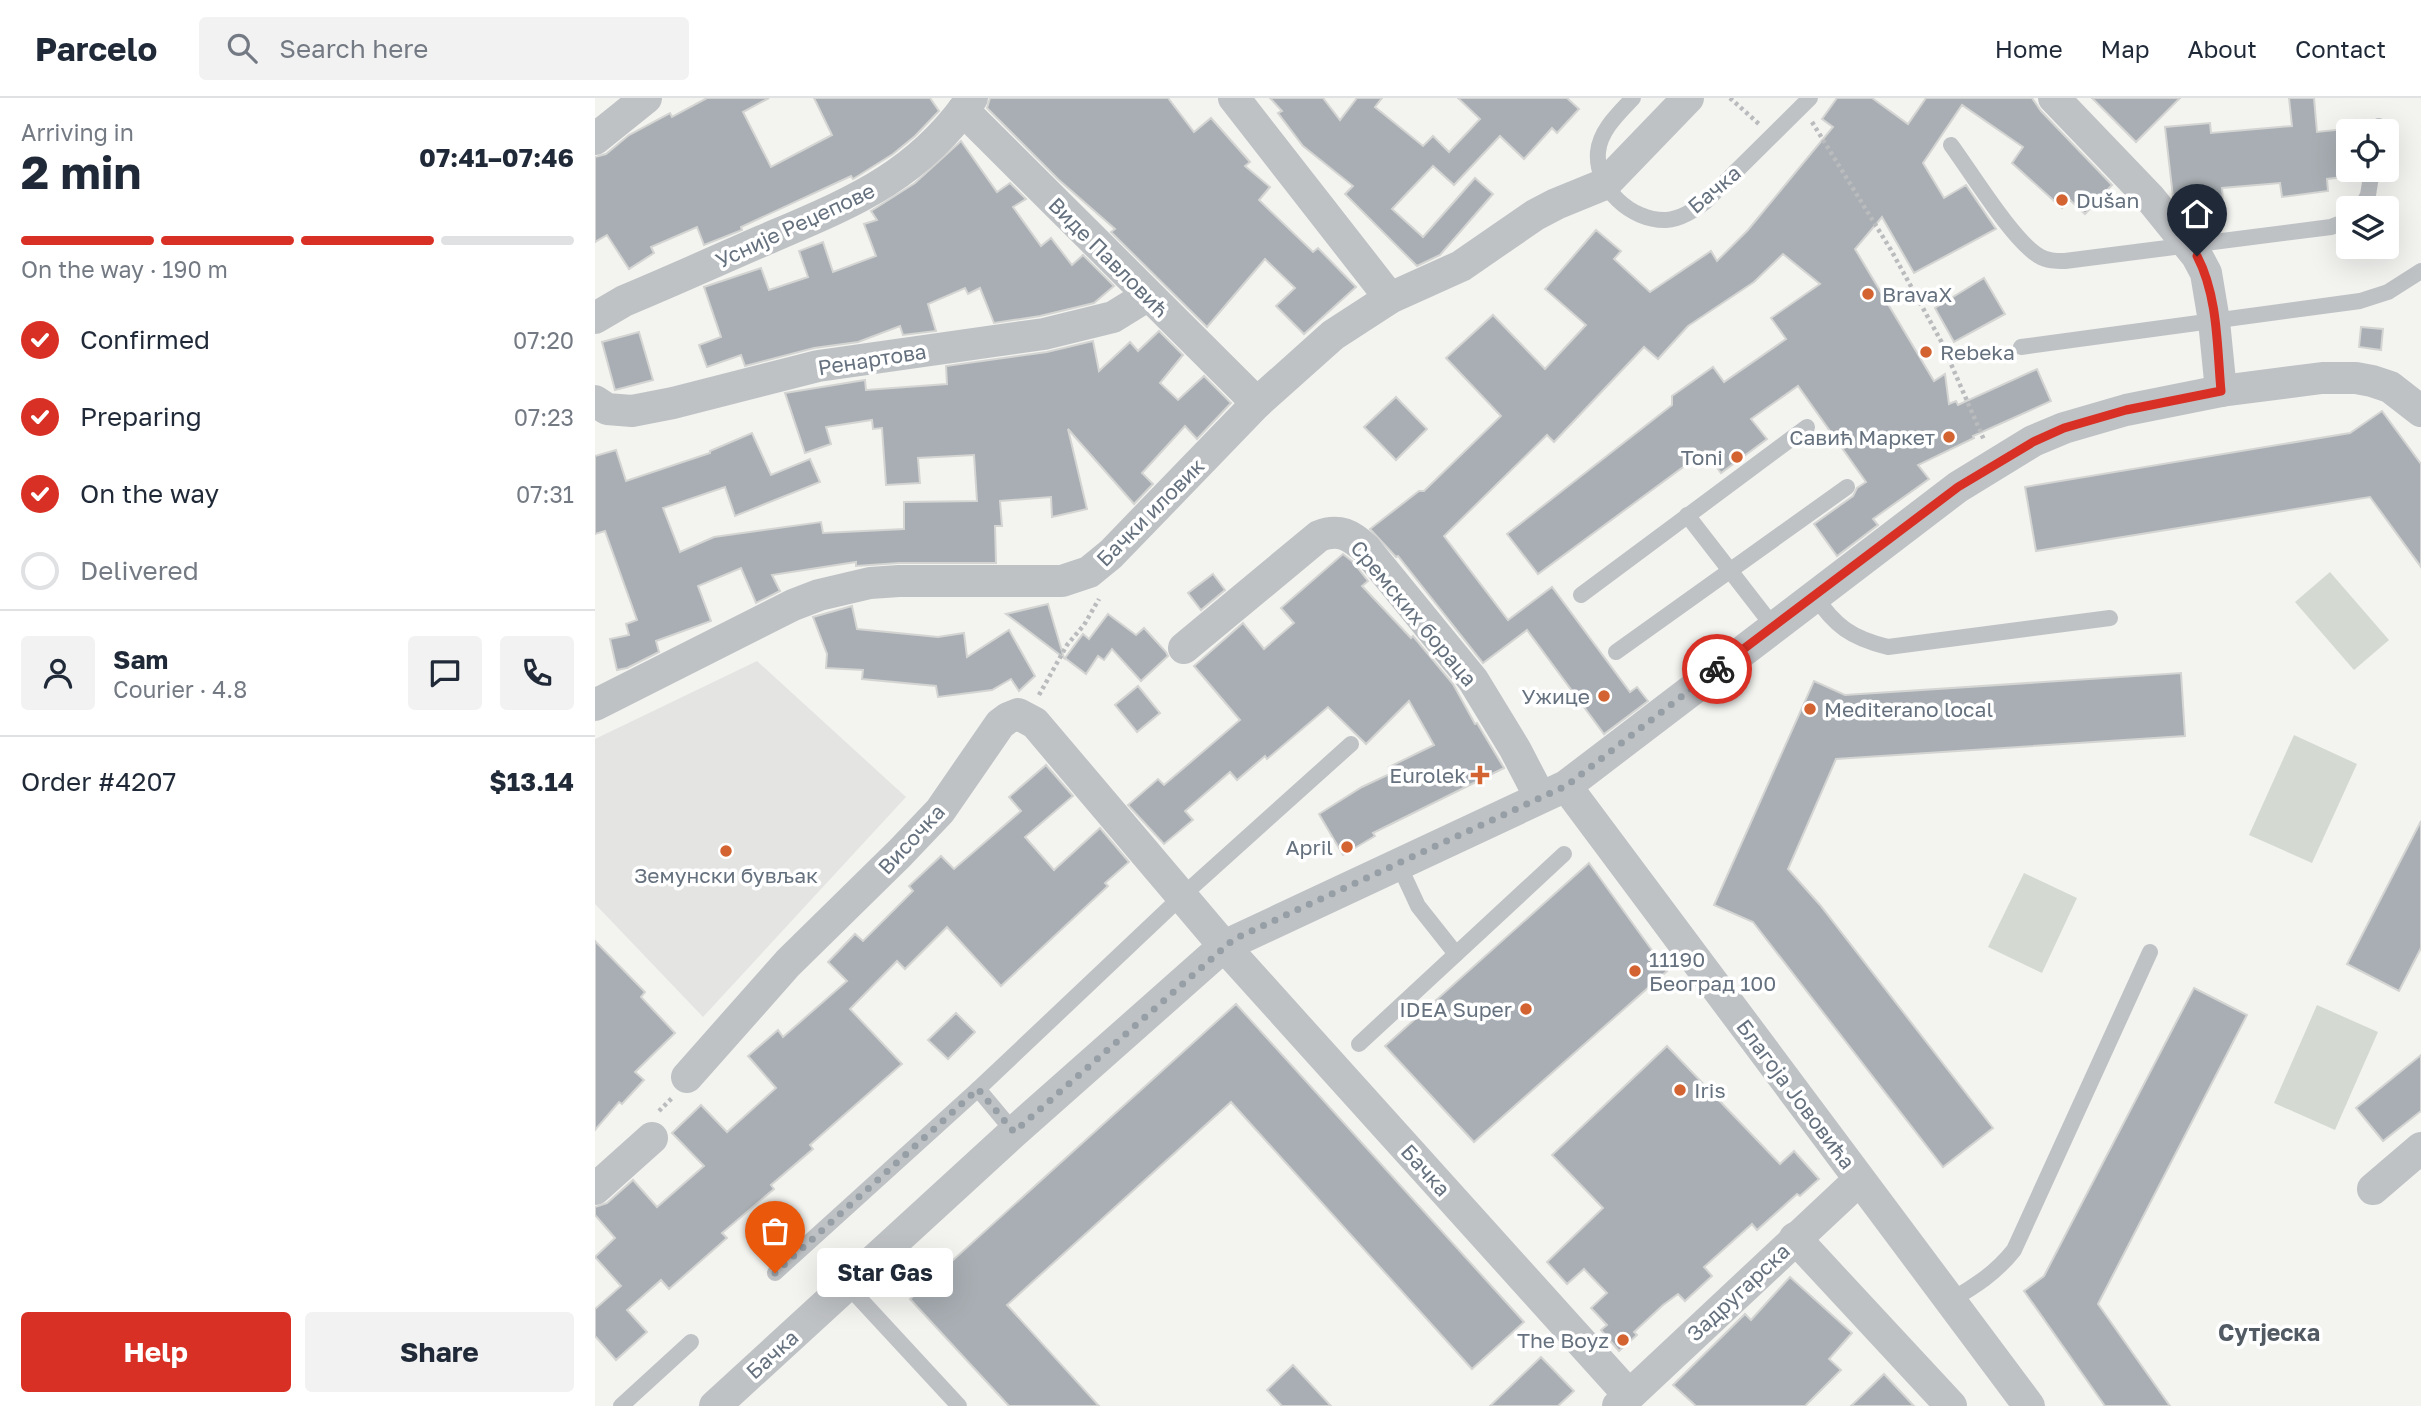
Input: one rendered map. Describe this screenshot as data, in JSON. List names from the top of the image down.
{
  "streets": {
    "street": [
      "Бачка",
      "Усније Реџепове",
      "Виде Павловић",
      "Ренартова",
      "Бачки иловик",
      "Сремских бораца",
      "Височка",
      "Благоја Јововића",
      "Задругарска"
    ]
  },
  "crossings": [
    ["Бачка", "Бачки иловик"],
    ["Бачка", "Сремских бораца"],
    ["Бачка", "Благоја Јововића"],
    ["Бачка", "Задругарска"],
    ["Усније Реџепове", "Виде Павловић"],
    ["Виде Павловић", "Ренартова"],
    ["Виде Павловић", "Бачки иловик"],
    ["Сремских бораца", "Благоја Јововића"],
    ["Благоја Јововића", "Задругарска"]
  ],
  "districts": ["Сутјеска"],
  "places": {
    "other": [
      "Dušan",
      "BravaX",
      "Rebeka",
      "Савић Маркет",
      "Toni",
      "Ужице",
      "Mediterano local",
      "April",
      "Земунски бувљак",
      "11190 Београд 100",
      "IDEA Super",
      "Iris",
      "Star Gas",
      "The Boyz"
    ],
    "health": ["Eurolek"]
  },
  "page": {
    "header": "Parcelo",
    "search": "Search here",
    "nav": [
      "Home",
      "Map",
      "About",
      "Contact"
    ],
    "heading": ["2 min", "Arriving in", "07:41–07:46"],
    "panel": [
      "Sam",
      "Courier · 4.8",
      "Order #4207",
      "$13.14"
    ],
    "bar": "On the way · 190 m",
    "list": [
      ["Confirmed", "07:20"],
      ["Preparing", "07:23"],
      ["On the way", "07:31"],
      "Delivered"
    ],
    "bubble": "Star Gas",
    "buttons": ["Help", "Share"]
  }
}
